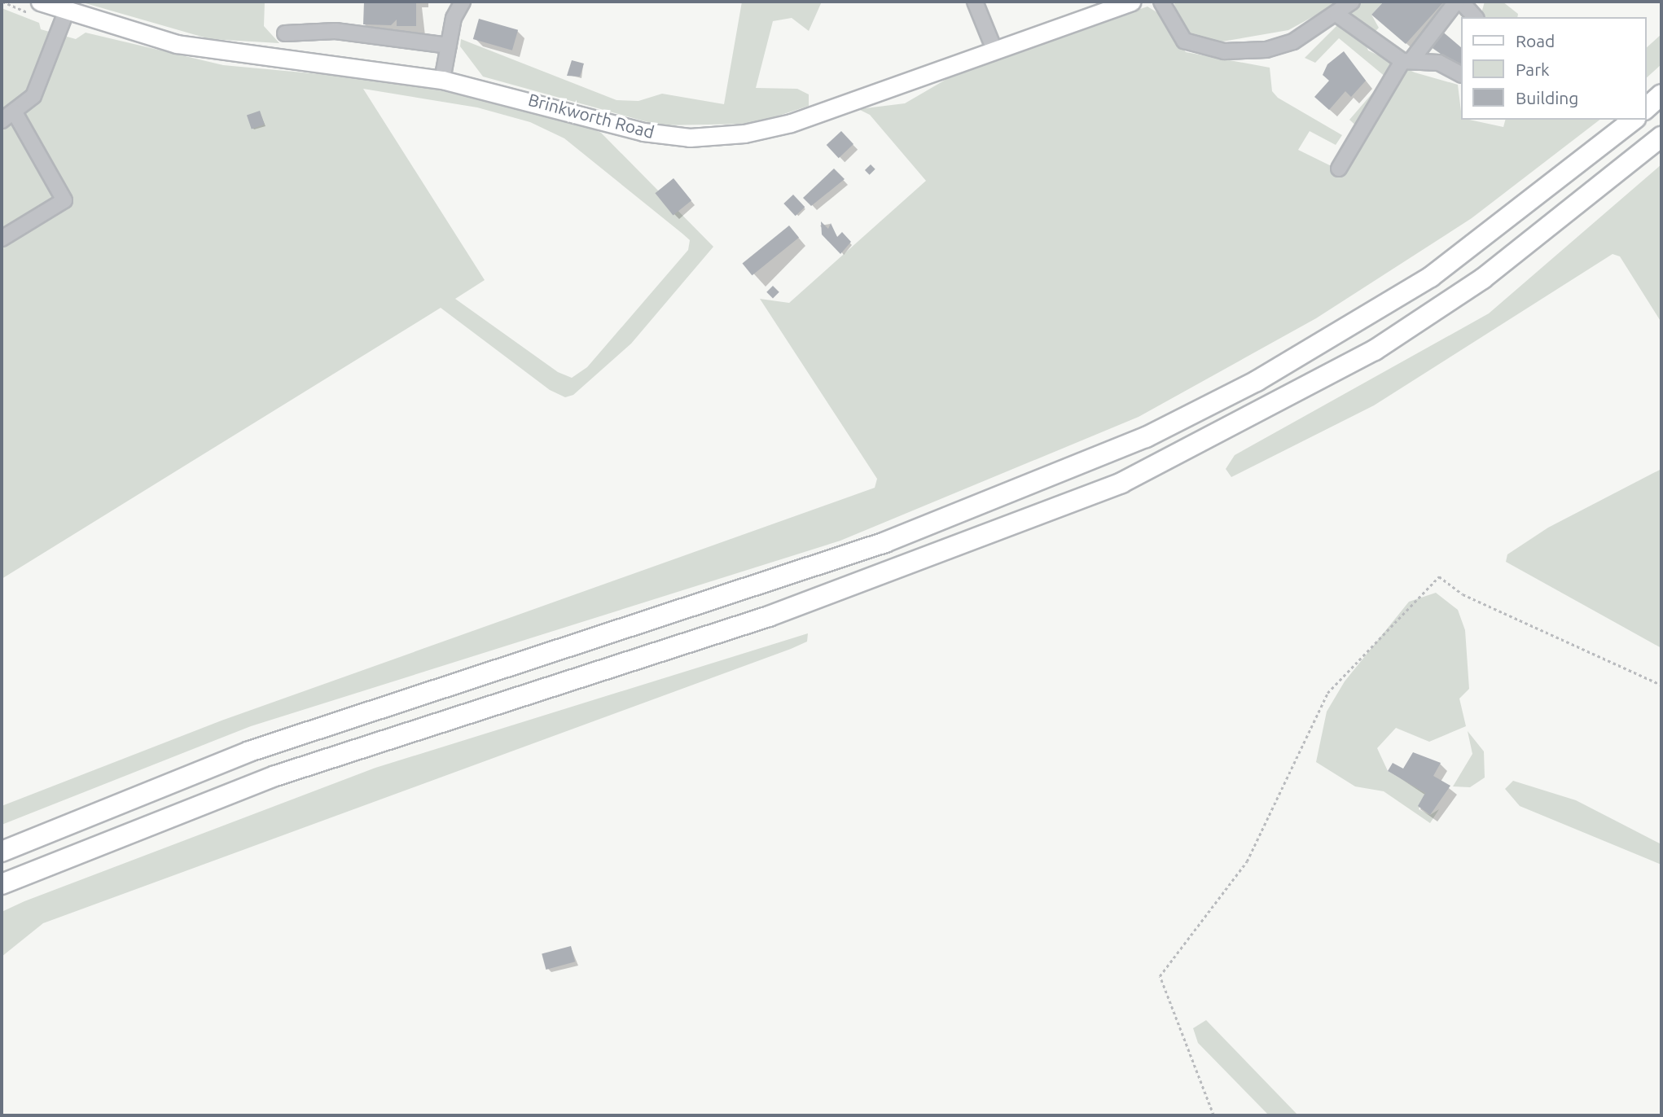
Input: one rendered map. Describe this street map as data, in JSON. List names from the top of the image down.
{
  "streets": {
    "main road": ["Brinkworth Road"]
  },
  "legend": ["Road", "Park", "Building"]
}
